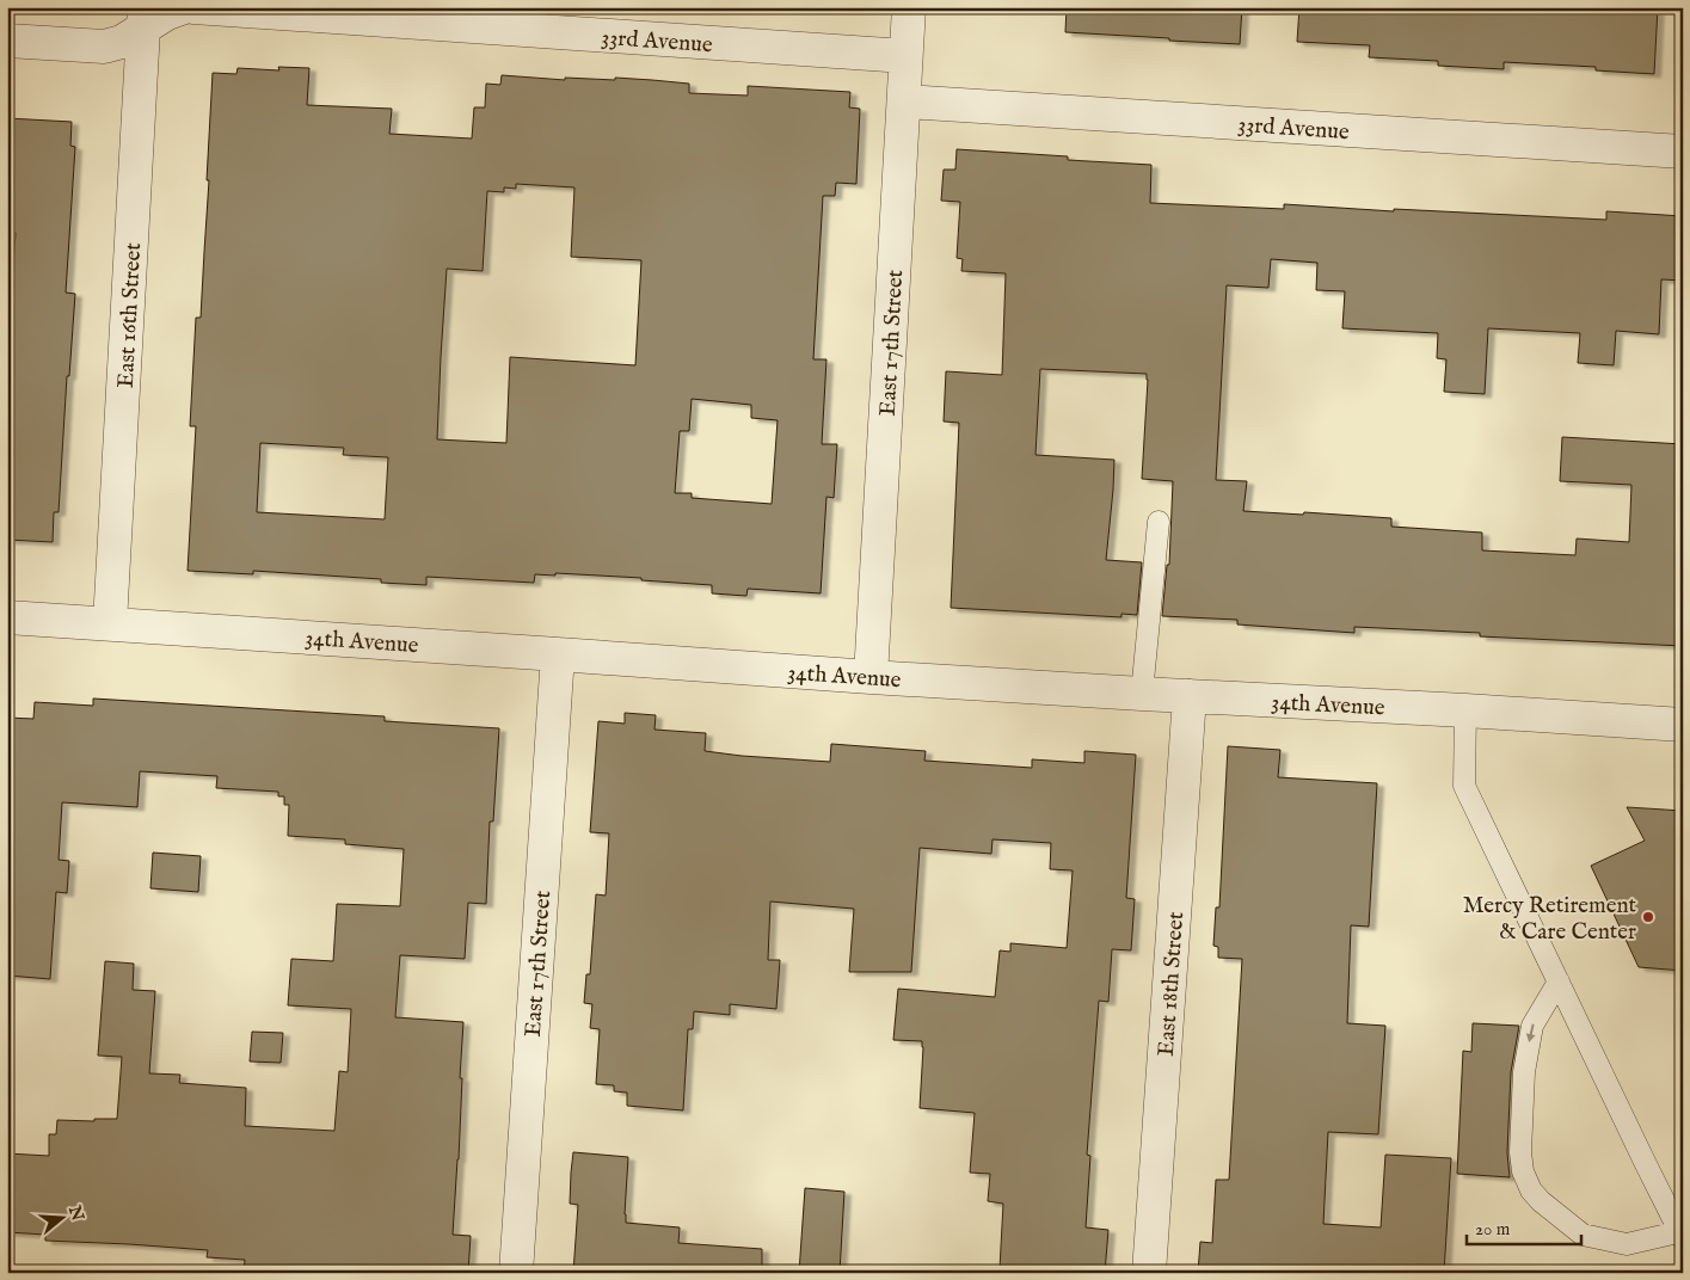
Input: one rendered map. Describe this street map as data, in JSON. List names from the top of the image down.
{
  "streets": {
    "street": [
      "33rd Avenue",
      "East 16th Street",
      "East 17th Street",
      "34th Avenue",
      "East 18th Street"
    ]
  },
  "crossings": [
    ["33rd Avenue", "East 17th Street"],
    ["East 16th Street", "34th Avenue"],
    ["East 17th Street", "34th Avenue"],
    ["34th Avenue", "East 18th Street"]
  ],
  "places": ["Mercy Retirement & Care Center"],
  "scale_bar": "20 m",
  "north": "right"
}
